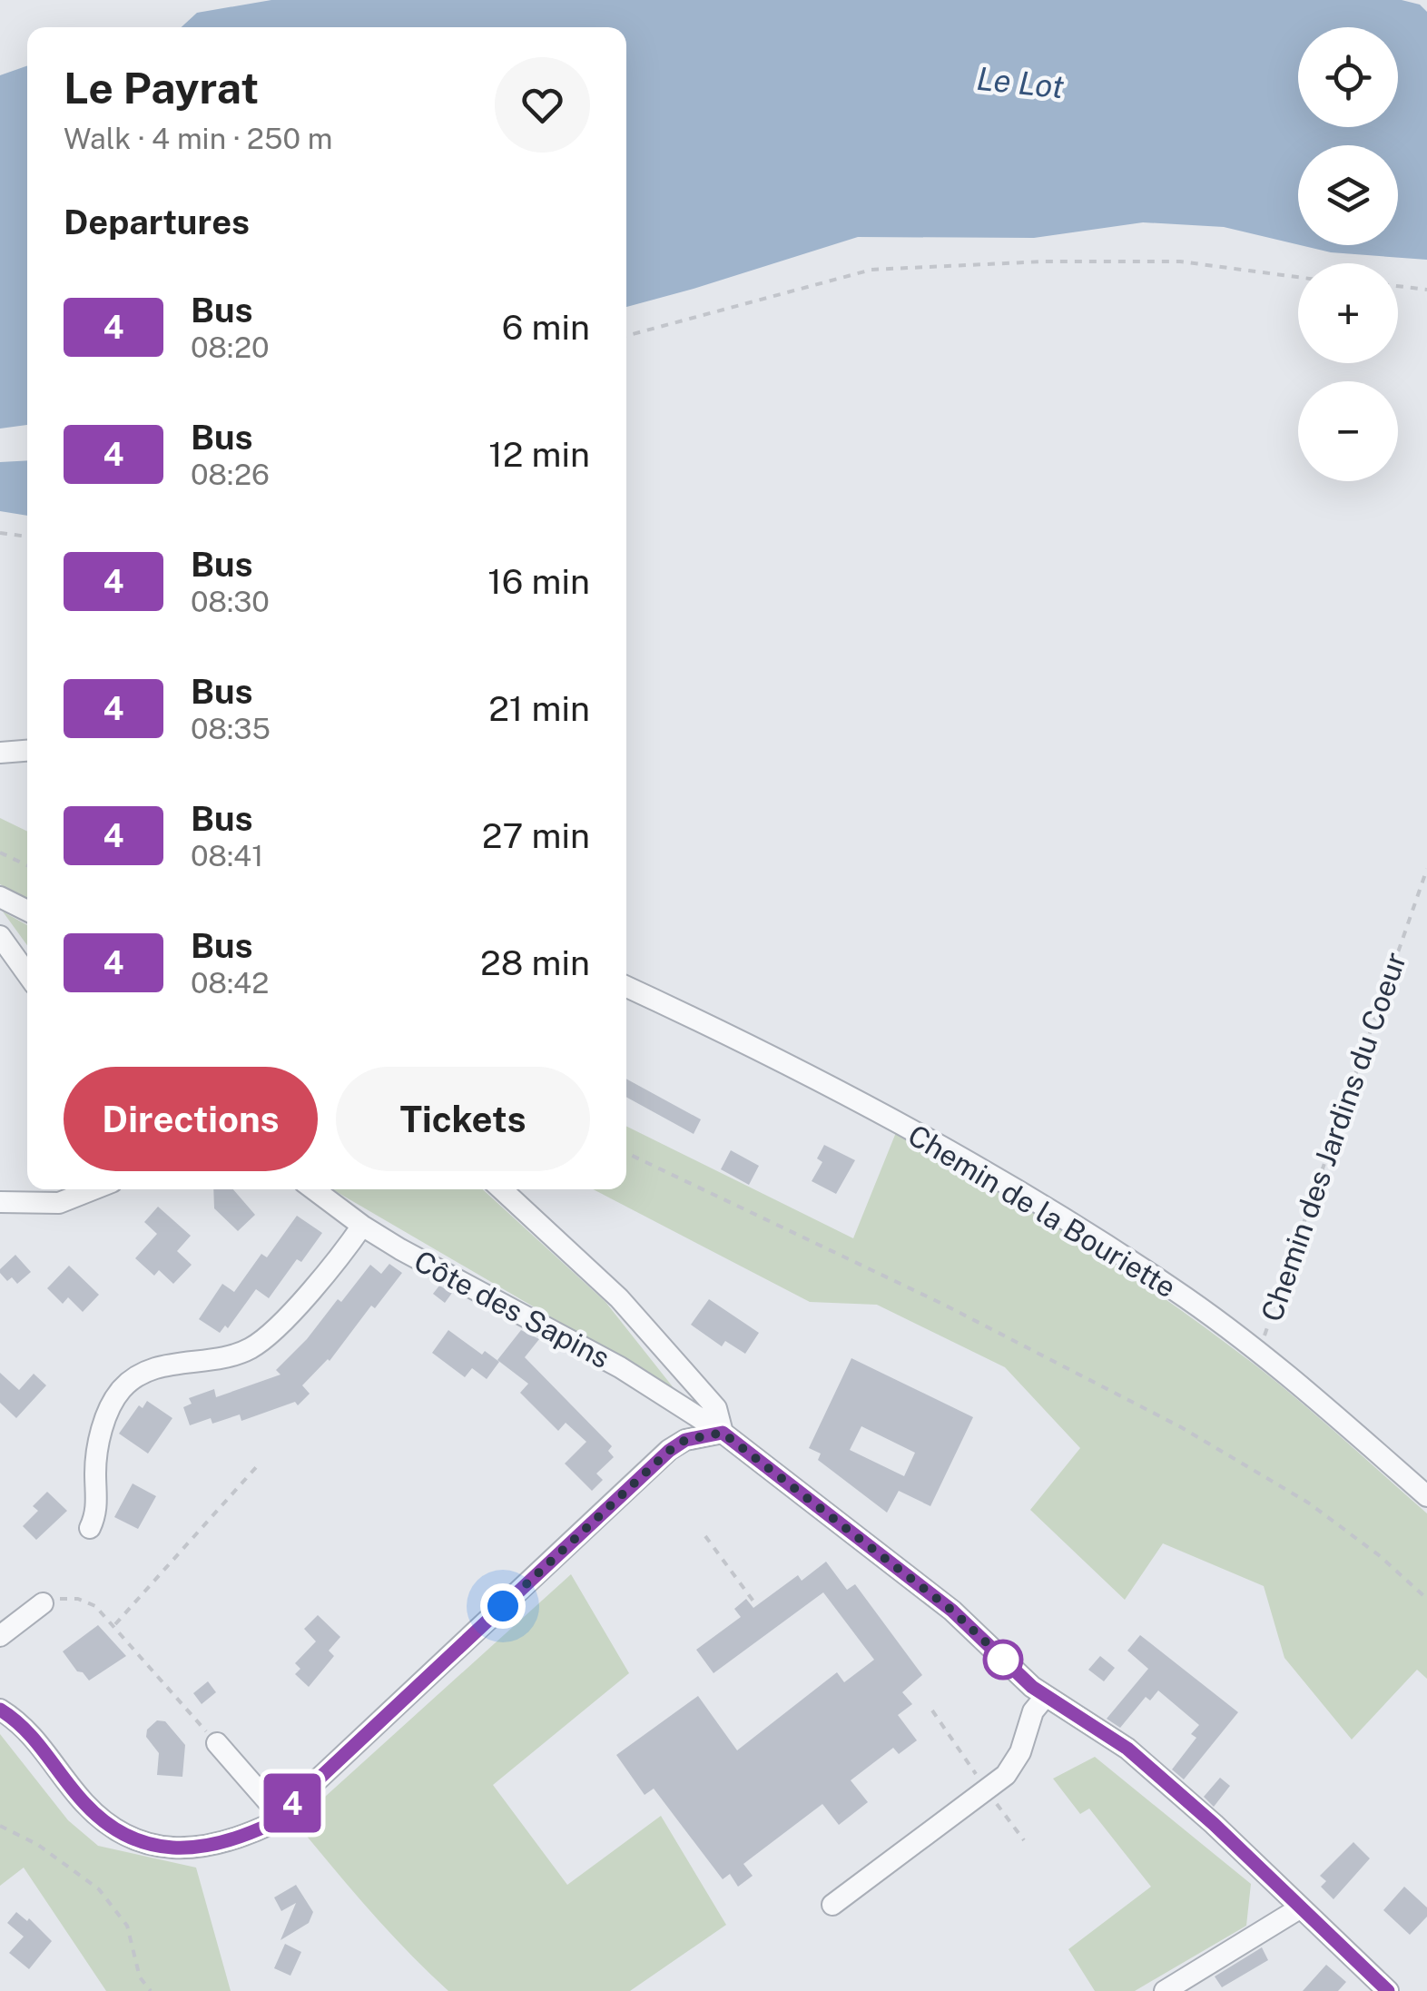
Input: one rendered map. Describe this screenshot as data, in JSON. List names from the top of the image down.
{
  "streets": {
    "street": ["Chemin de la Bouriette", "Côte des Sapins"],
    "path": ["Chemin des Jardins du Coeur"]
  },
  "crossings": [
    ["Chemin des Jardins du Coeur", "Chemin de la Bouriette"]
  ],
  "water": ["Le Lot"],
  "lines": ["bus line 4"],
  "page": {
    "on_map": "4",
    "map_buttons": ["+", "−"],
    "heading": [
      ["Le Payrat", "Walk · 4 min · 250 m"],
      "Departures"
    ],
    "list": [
      {
        "mark": "4",
        "name": "Bus",
        "note": "08:20",
        "value": "6 min"
      },
      {
        "mark": "4",
        "name": "Bus",
        "note": "08:26",
        "value": "12 min"
      },
      {
        "mark": "4",
        "name": "Bus",
        "note": "08:30",
        "value": "16 min"
      },
      {
        "mark": "4",
        "name": "Bus",
        "note": "08:35",
        "value": "21 min"
      },
      {
        "mark": "4",
        "name": "Bus",
        "note": "08:41",
        "value": "27 min"
      },
      {
        "mark": "4",
        "name": "Bus",
        "note": "08:42",
        "value": "28 min"
      }
    ],
    "buttons": ["Directions", "Tickets"]
  }
}
